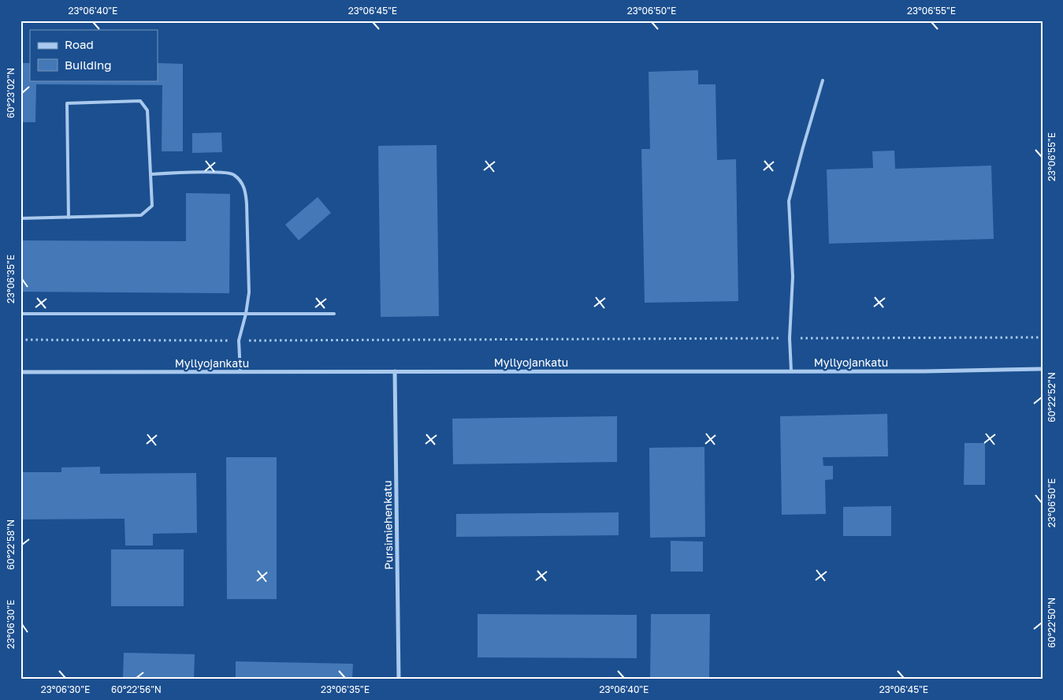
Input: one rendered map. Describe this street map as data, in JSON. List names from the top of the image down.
{
  "streets": {
    "street": ["Myllyojankatu", "Pursimiehenkatu"]
  },
  "crossings": [
    ["Myllyojankatu", "Pursimiehenkatu"]
  ],
  "legend": ["Road", "Building"],
  "coordinates": [
    "23°06'40\"E",
    "23°06'45\"E",
    "23°06'50\"E",
    "23°06'55\"E",
    "60°23'02\"N",
    "23°06'35\"E",
    "60°22'52\"N",
    "60°22'58\"N",
    "60°22'50\"N",
    "23°06'30\"E",
    "60°22'56\"N"
  ]
}
